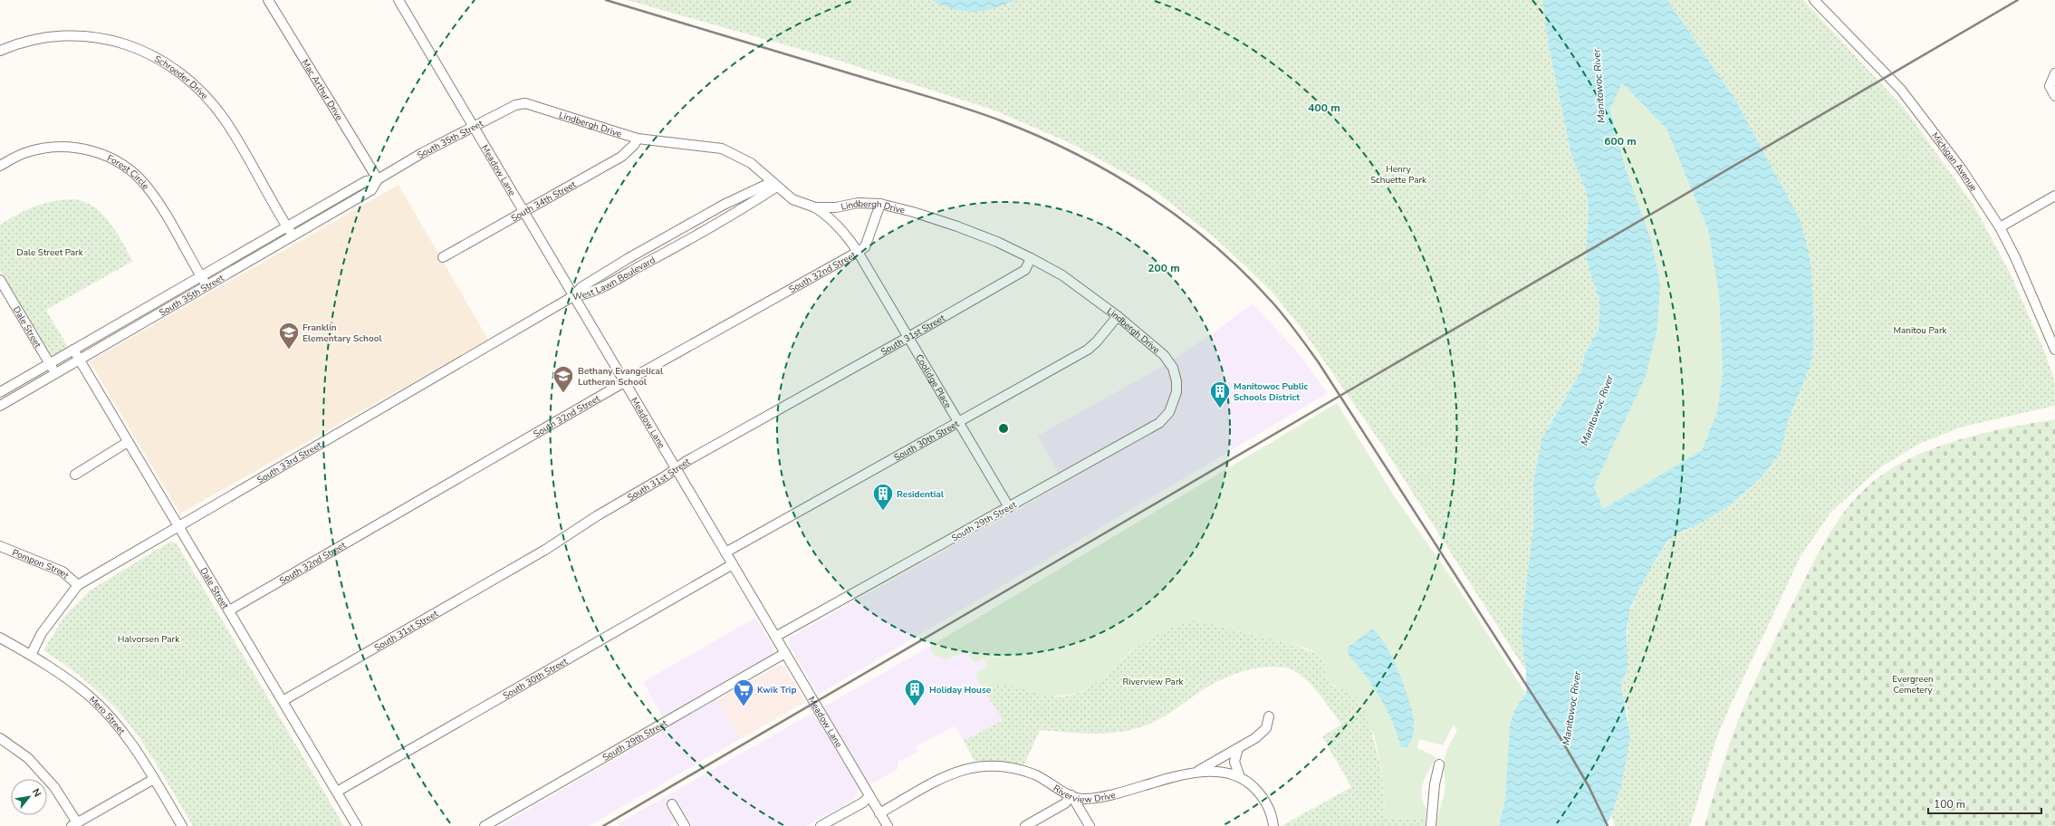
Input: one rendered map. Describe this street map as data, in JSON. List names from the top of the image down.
{
  "streets": {
    "street": [
      "Schroeder Drive",
      "Mac Arthur Drive",
      "Lindbergh Drive",
      "South 35th Street",
      "Michigan Avenue",
      "Meadow Lane",
      "Forest Circle",
      "South 34th Street",
      "South 32nd Street",
      "West Lawn Boulevard",
      "Dale Street",
      "South 31st Street",
      "Coolidge Place",
      "South 30th Street",
      "South 33rd Street",
      "South 29th Street",
      "Pompon Street",
      "Mero Street",
      "Riverview Drive"
    ]
  },
  "crossings": [
    ["Schroeder Drive", "South 35th Street"],
    ["Mac Arthur Drive", "South 35th Street"],
    ["Lindbergh Drive", "South 35th Street"],
    ["Lindbergh Drive", "South 34th Street"],
    ["Lindbergh Drive", "South 32nd Street"],
    ["Lindbergh Drive", "West Lawn Boulevard"],
    ["Lindbergh Drive", "South 31st Street"],
    ["Lindbergh Drive", "Coolidge Place"],
    ["Lindbergh Drive", "South 30th Street"],
    ["Lindbergh Drive", "South 29th Street"],
    ["South 35th Street", "Meadow Lane"],
    ["South 35th Street", "Forest Circle"],
    ["South 35th Street", "Dale Street"],
    ["Meadow Lane", "South 34th Street"],
    ["Meadow Lane", "South 32nd Street"],
    ["Meadow Lane", "West Lawn Boulevard"],
    ["Meadow Lane", "South 31st Street"],
    ["Meadow Lane", "South 30th Street"],
    ["Meadow Lane", "South 33rd Street"],
    ["Meadow Lane", "South 29th Street"],
    ["Meadow Lane", "Riverview Drive"],
    ["South 32nd Street", "Dale Street"],
    ["South 32nd Street", "Coolidge Place"],
    ["West Lawn Boulevard", "South 33rd Street"],
    ["Dale Street", "South 31st Street"],
    ["Dale Street", "South 30th Street"],
    ["Dale Street", "South 33rd Street"],
    ["South 31st Street", "Coolidge Place"],
    ["Coolidge Place", "South 30th Street"],
    ["Coolidge Place", "South 29th Street"],
    ["South 33rd Street", "Pompon Street"],
    ["South 33rd Street", "Mero Street"]
  ],
  "water": ["Manitowoc River"],
  "parks": [
    "Henry Schuette Park",
    "Dale Street Park",
    "Manitou Park",
    "Halvorsen Park",
    "Evergreen Cemetery",
    "Riverview Park"
  ],
  "places": {
    "school or university": ["Franklin Elementary School", "Bethany Evangelical Lutheran School"],
    "building": ["Manitowoc Public Schools District", "Residential", "Holiday House"],
    "supermarket": ["Kwik Trip"]
  },
  "scale_bar": "100 m",
  "north": "top right",
  "rings": ["400 m", "600 m", "200 m"]
}
